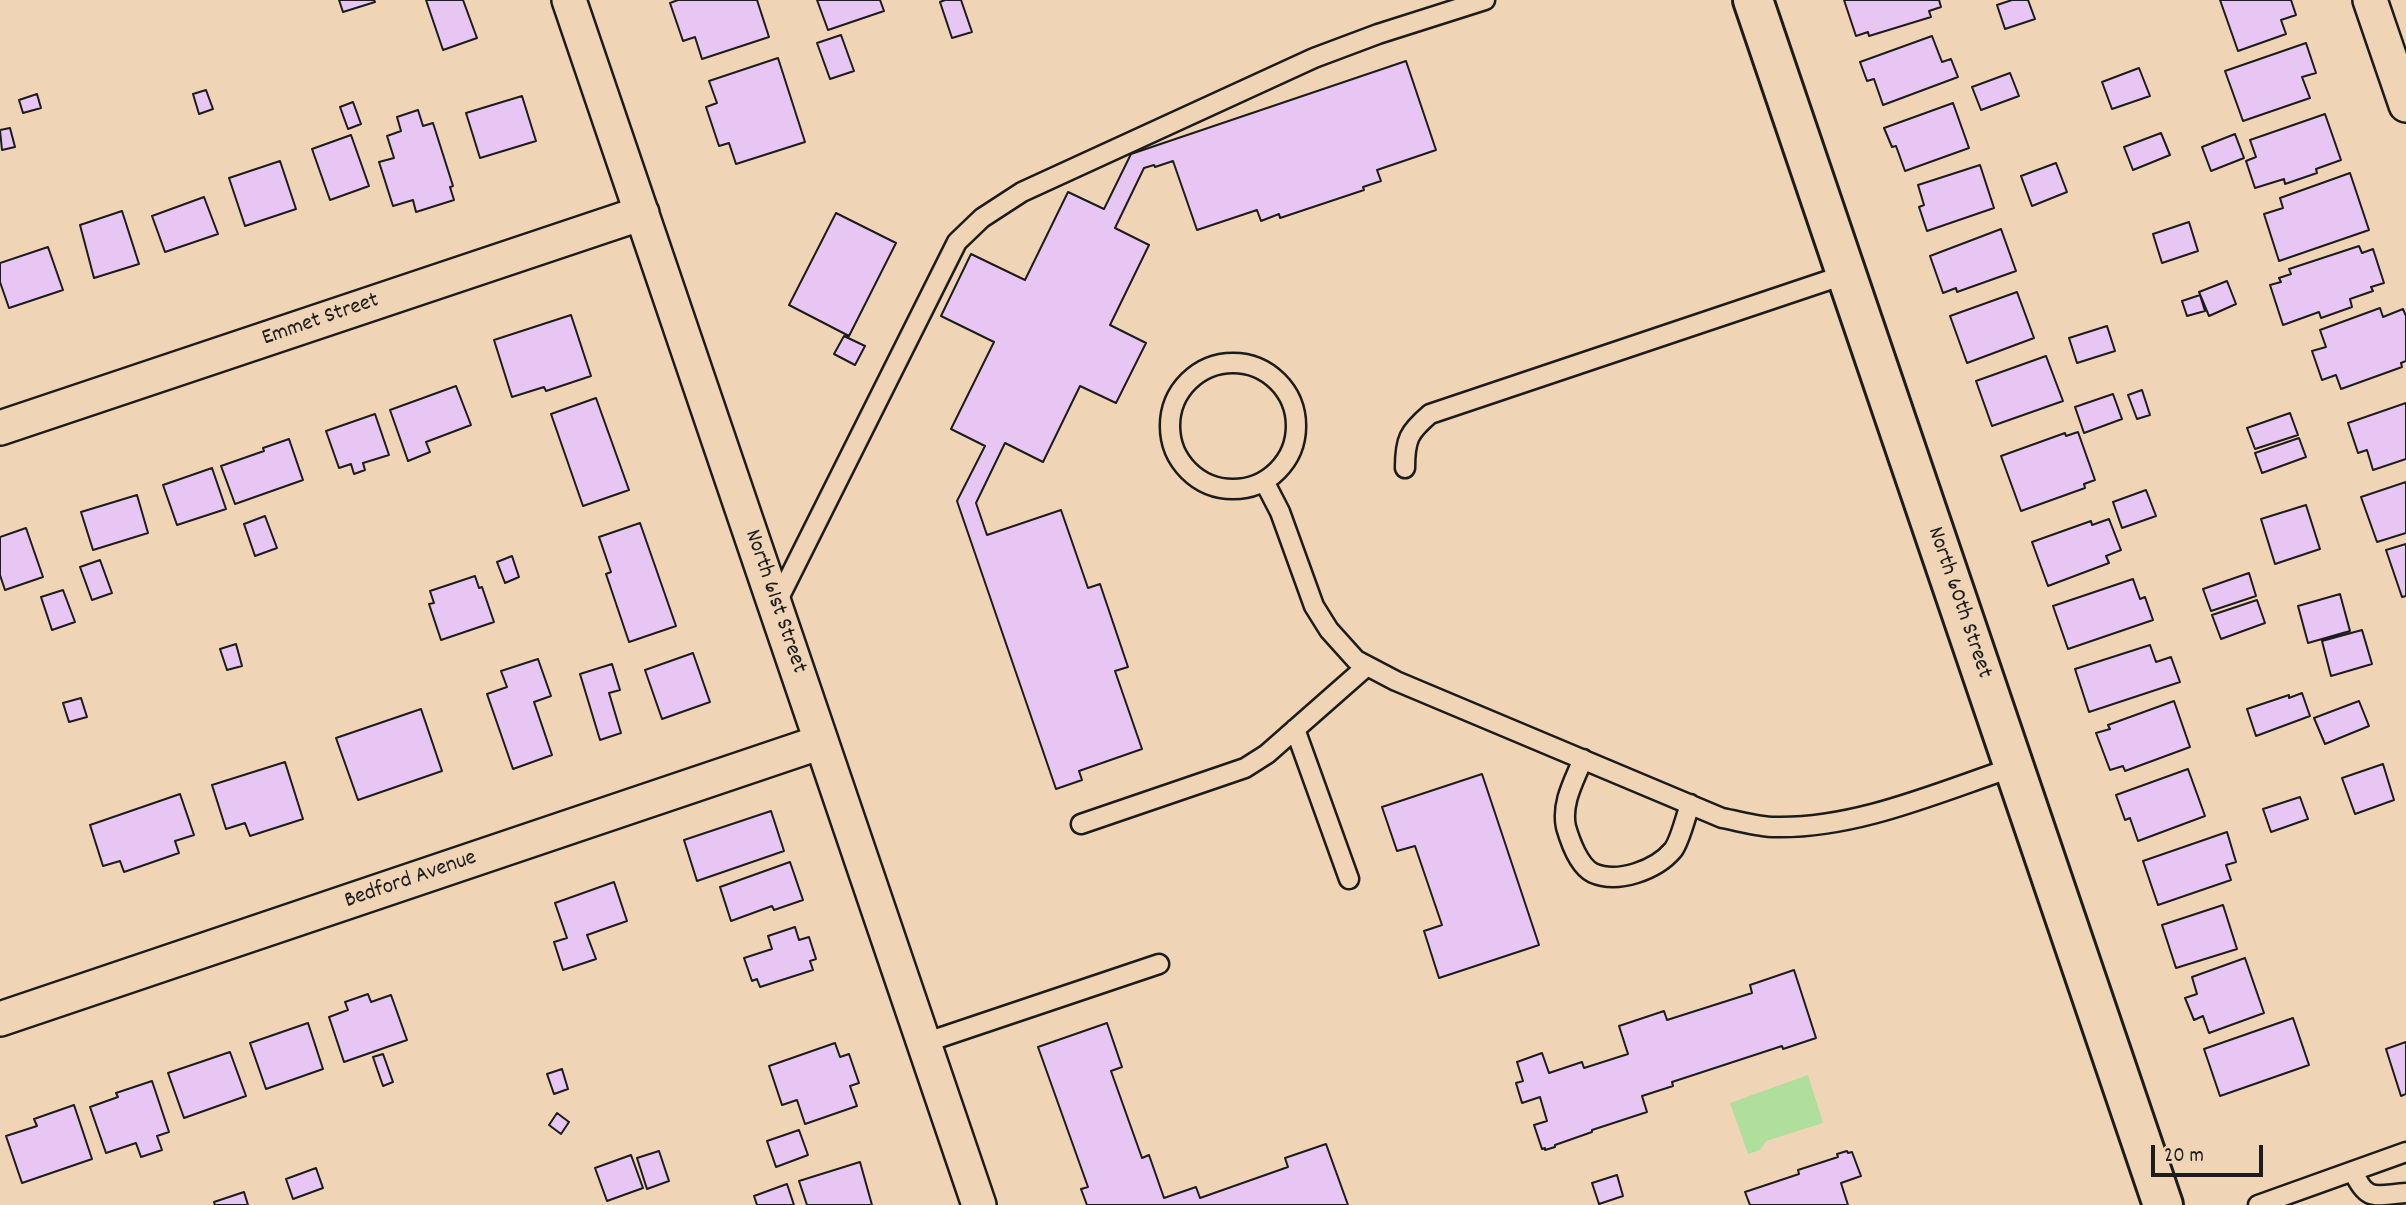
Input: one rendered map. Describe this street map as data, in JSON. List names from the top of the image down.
{
  "streets": {
    "main road": ["North 60th Street"],
    "street": ["Emmet Street", "North 61st Street", "Bedford Avenue"]
  },
  "crossings": [
    ["Emmet Street", "North 61st Street"],
    ["North 61st Street", "Bedford Avenue"]
  ],
  "scale_bar": "20 m"
}
